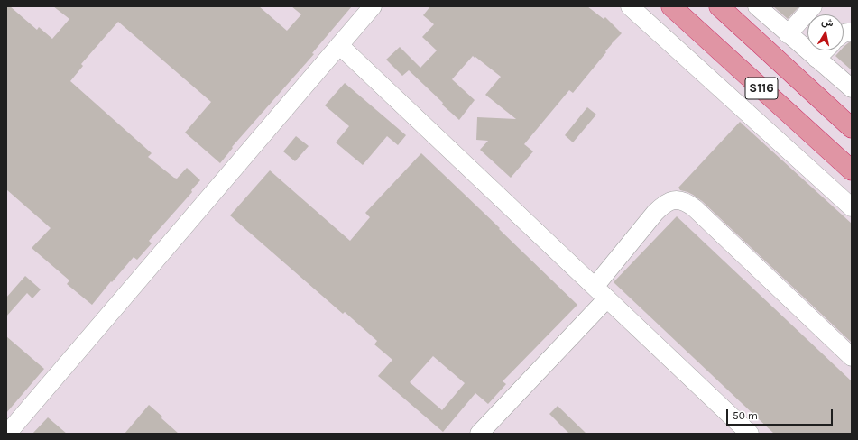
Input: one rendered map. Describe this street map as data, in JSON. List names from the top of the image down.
{
  "streets": {
    "highway": ["S116"]
  },
  "scale_bar": "50 m",
  "north": "top"
}
